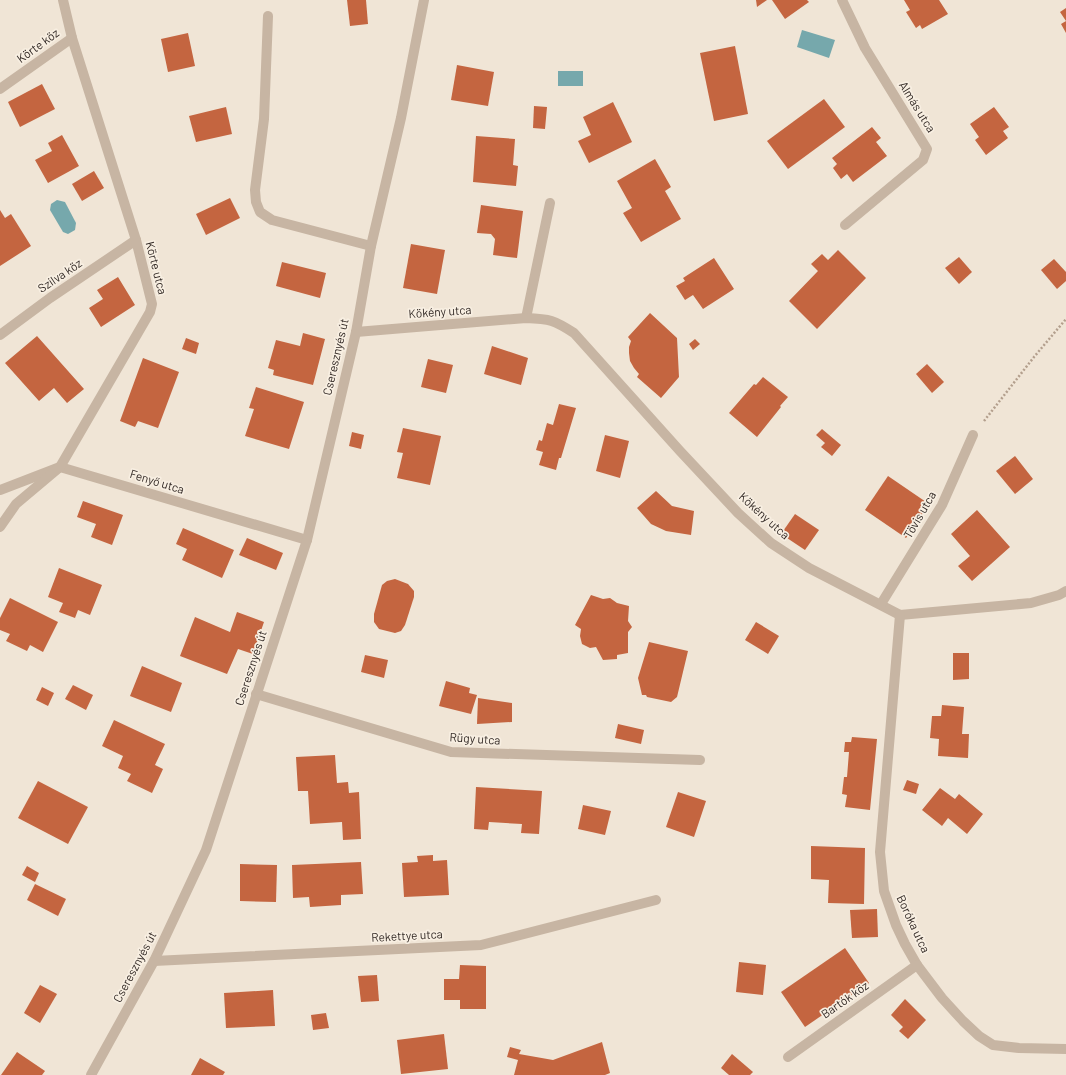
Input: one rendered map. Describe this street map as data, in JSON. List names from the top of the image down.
{
  "streets": {
    "street": [
      "Körte köz",
      "Almás utca",
      "Körte utca",
      "Szilva köz",
      "Kökény utca",
      "Cseresznyés út",
      "Fenyő utca",
      "Tövis utca",
      "Rügy utca",
      "Boróka utca",
      "Rekettye utca",
      "Bartók köz"
    ]
  },
  "crossings": [
    ["Körte köz", "Körte utca"],
    ["Körte utca", "Szilva köz"],
    ["Körte utca", "Fenyő utca"],
    ["Kökény utca", "Cseresznyés út"],
    ["Kökény utca", "Tövis utca"],
    ["Kökény utca", "Boróka utca"],
    ["Cseresznyés út", "Fenyő utca"],
    ["Cseresznyés út", "Rügy utca"],
    ["Cseresznyés út", "Rekettye utca"],
    ["Boróka utca", "Bartók köz"]
  ]
}
